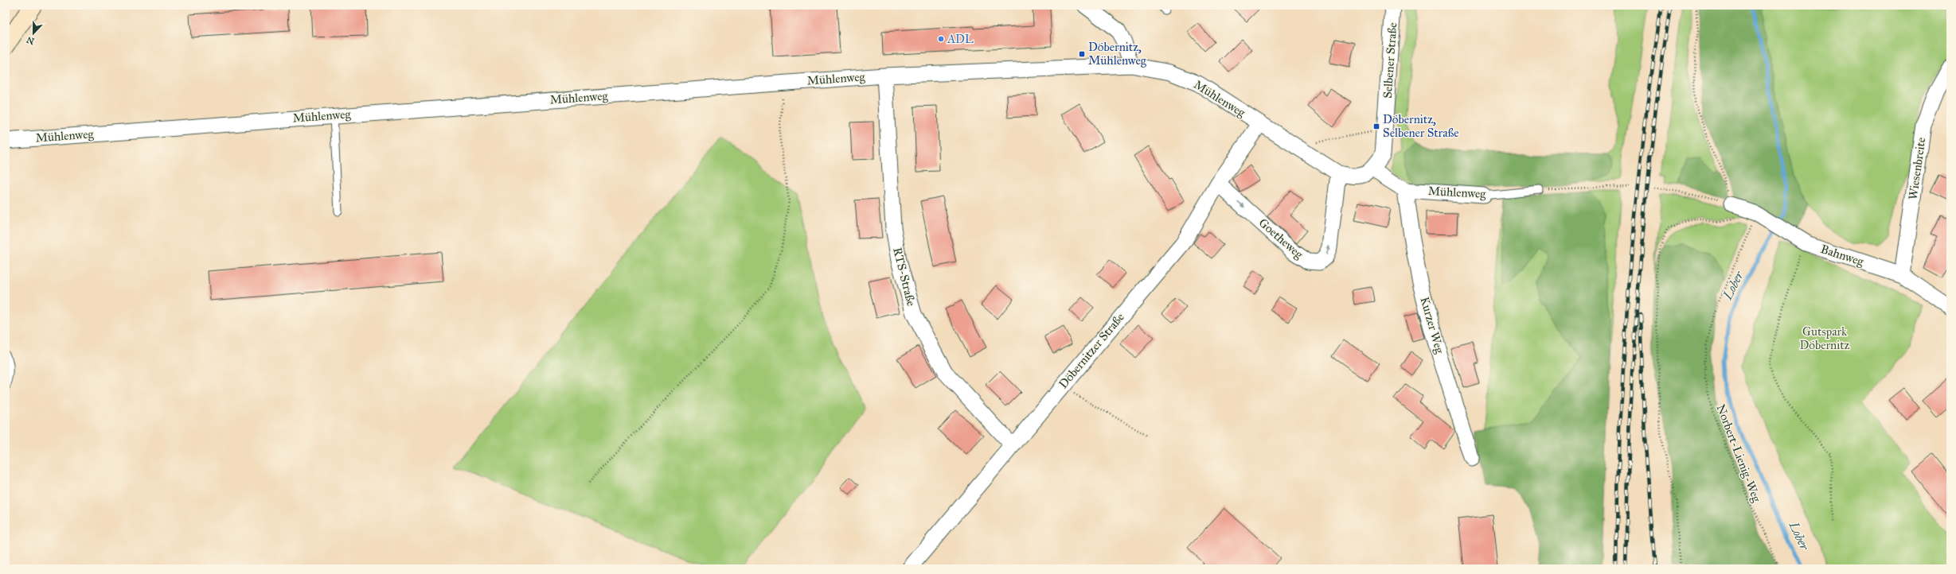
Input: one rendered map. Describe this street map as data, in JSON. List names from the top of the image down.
{
  "streets": {
    "street": [
      "Selbener Straße",
      "Mühlenweg",
      "Wiesenbreite",
      "Goetheweg",
      "Bahnweg",
      "RTS-Straße",
      "Kurzer Weg",
      "Döbernitzer Straße"
    ],
    "path": ["Norbert-Lienig-Weg"]
  },
  "crossings": [
    ["Selbener Straße", "Mühlenweg"],
    ["Mühlenweg", "Goetheweg"],
    ["Mühlenweg", "RTS-Straße"],
    ["Mühlenweg", "Kurzer Weg"],
    ["Mühlenweg", "Döbernitzer Straße"],
    ["Wiesenbreite", "Bahnweg"],
    ["Goetheweg", "Döbernitzer Straße"],
    ["Bahnweg", "Norbert-Lienig-Weg"],
    ["RTS-Straße", "Döbernitzer Straße"]
  ],
  "water": ["Lober"],
  "parks": ["Gutspark Döbernitz"],
  "places": {
    "other": ["ADL"],
    "transit": ["Döbernitz, Mühlenweg", "Döbernitz, Selbener Straße"]
  },
  "north": "bottom"
}
